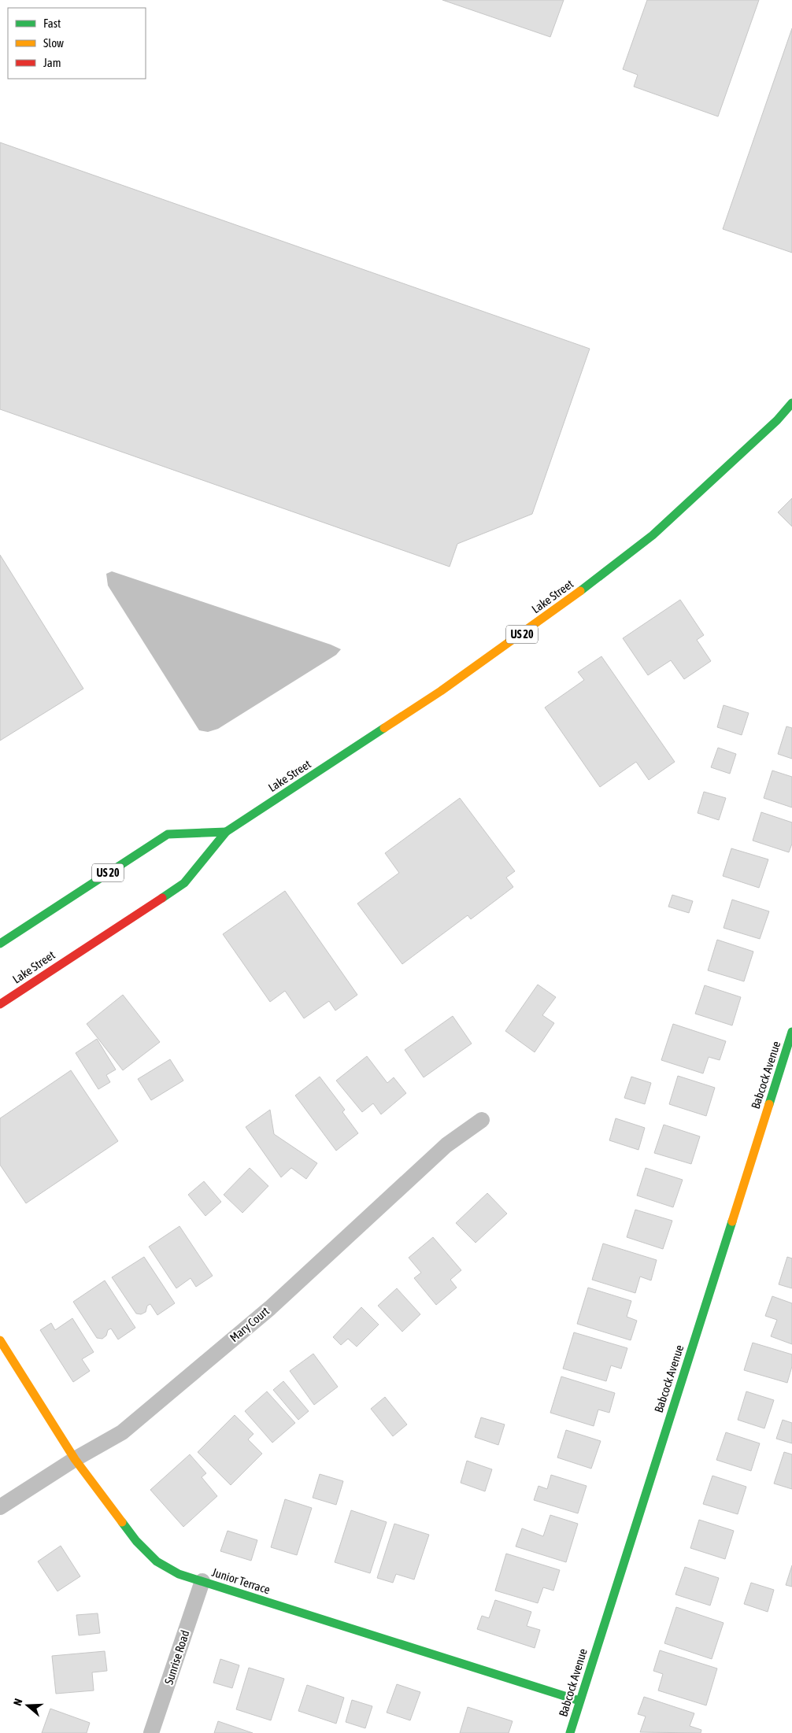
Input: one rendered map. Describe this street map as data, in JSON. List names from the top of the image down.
{
  "streets": {
    "street": [
      "Lake Street",
      "US 20",
      "Babcock Avenue",
      "Mary Court",
      "Junior Terrace",
      "Sunrise Road"
    ]
  },
  "crossings": [
    ["Lake Street", "US 20"],
    ["Babcock Avenue", "Junior Terrace"],
    ["Mary Court", "Junior Terrace"],
    ["Junior Terrace", "Sunrise Road"]
  ],
  "legend": ["Fast", "Slow", "Jam"],
  "north": "left"
}
